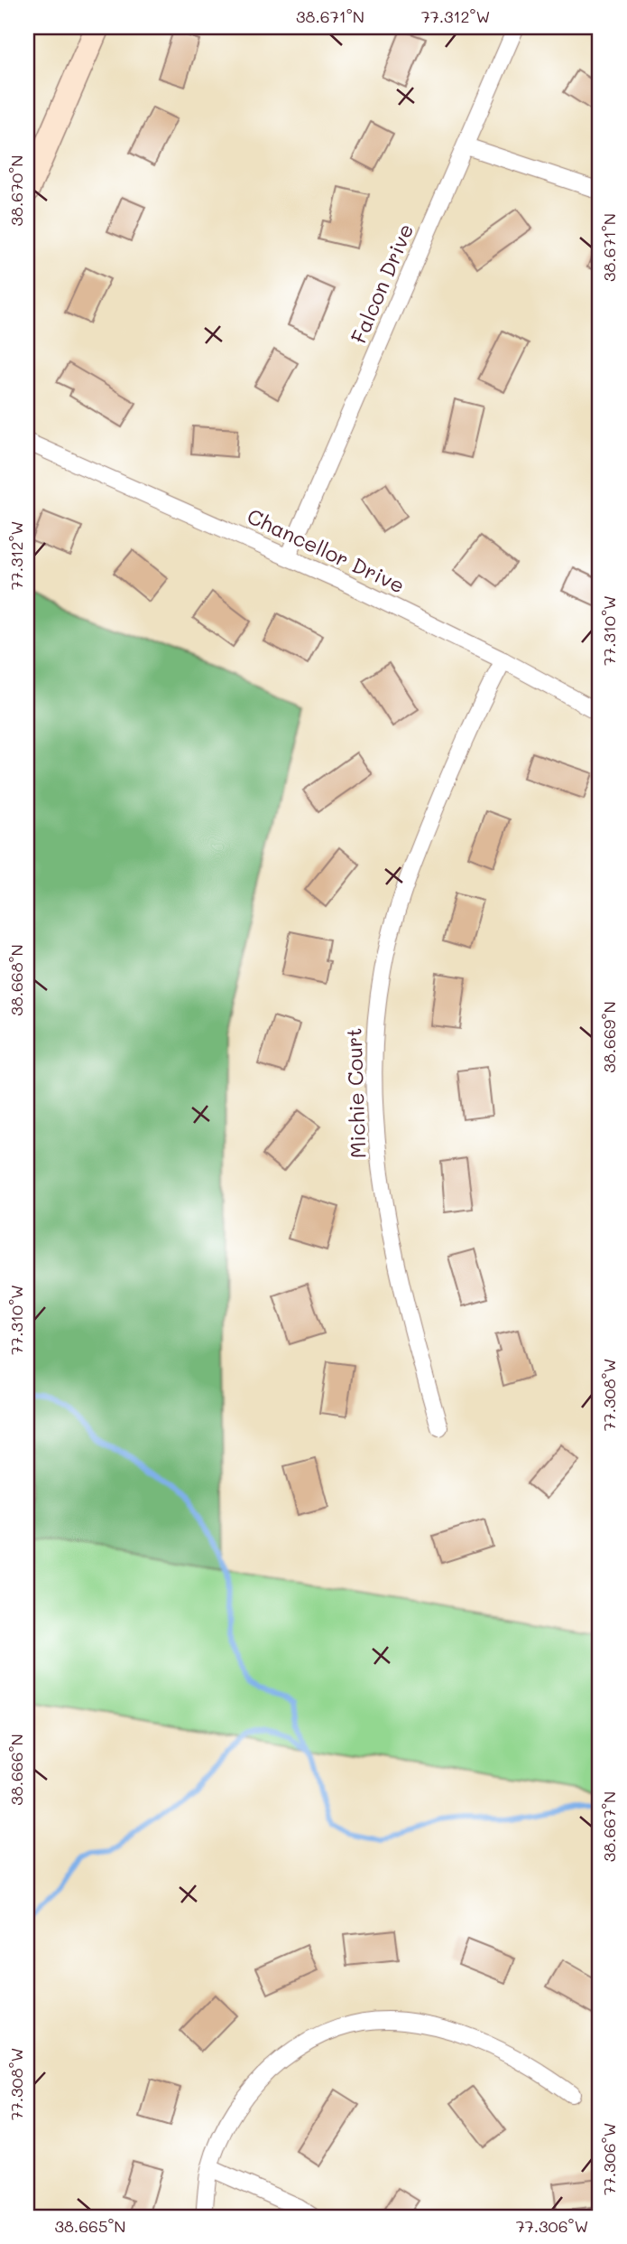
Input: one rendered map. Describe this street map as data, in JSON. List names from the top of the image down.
{
  "streets": {
    "street": ["Falcon Drive", "Chancellor Drive", "Michie Court"]
  },
  "crossings": [
    ["Falcon Drive", "Chancellor Drive"],
    ["Chancellor Drive", "Michie Court"]
  ],
  "coordinates": [
    "38.671°N",
    "77.312°W",
    "38.670°N",
    "77.310°W",
    "38.668°N",
    "38.669°N",
    "77.308°W",
    "38.666°N",
    "38.667°N",
    "77.306°W",
    "38.665°N"
  ]
}
